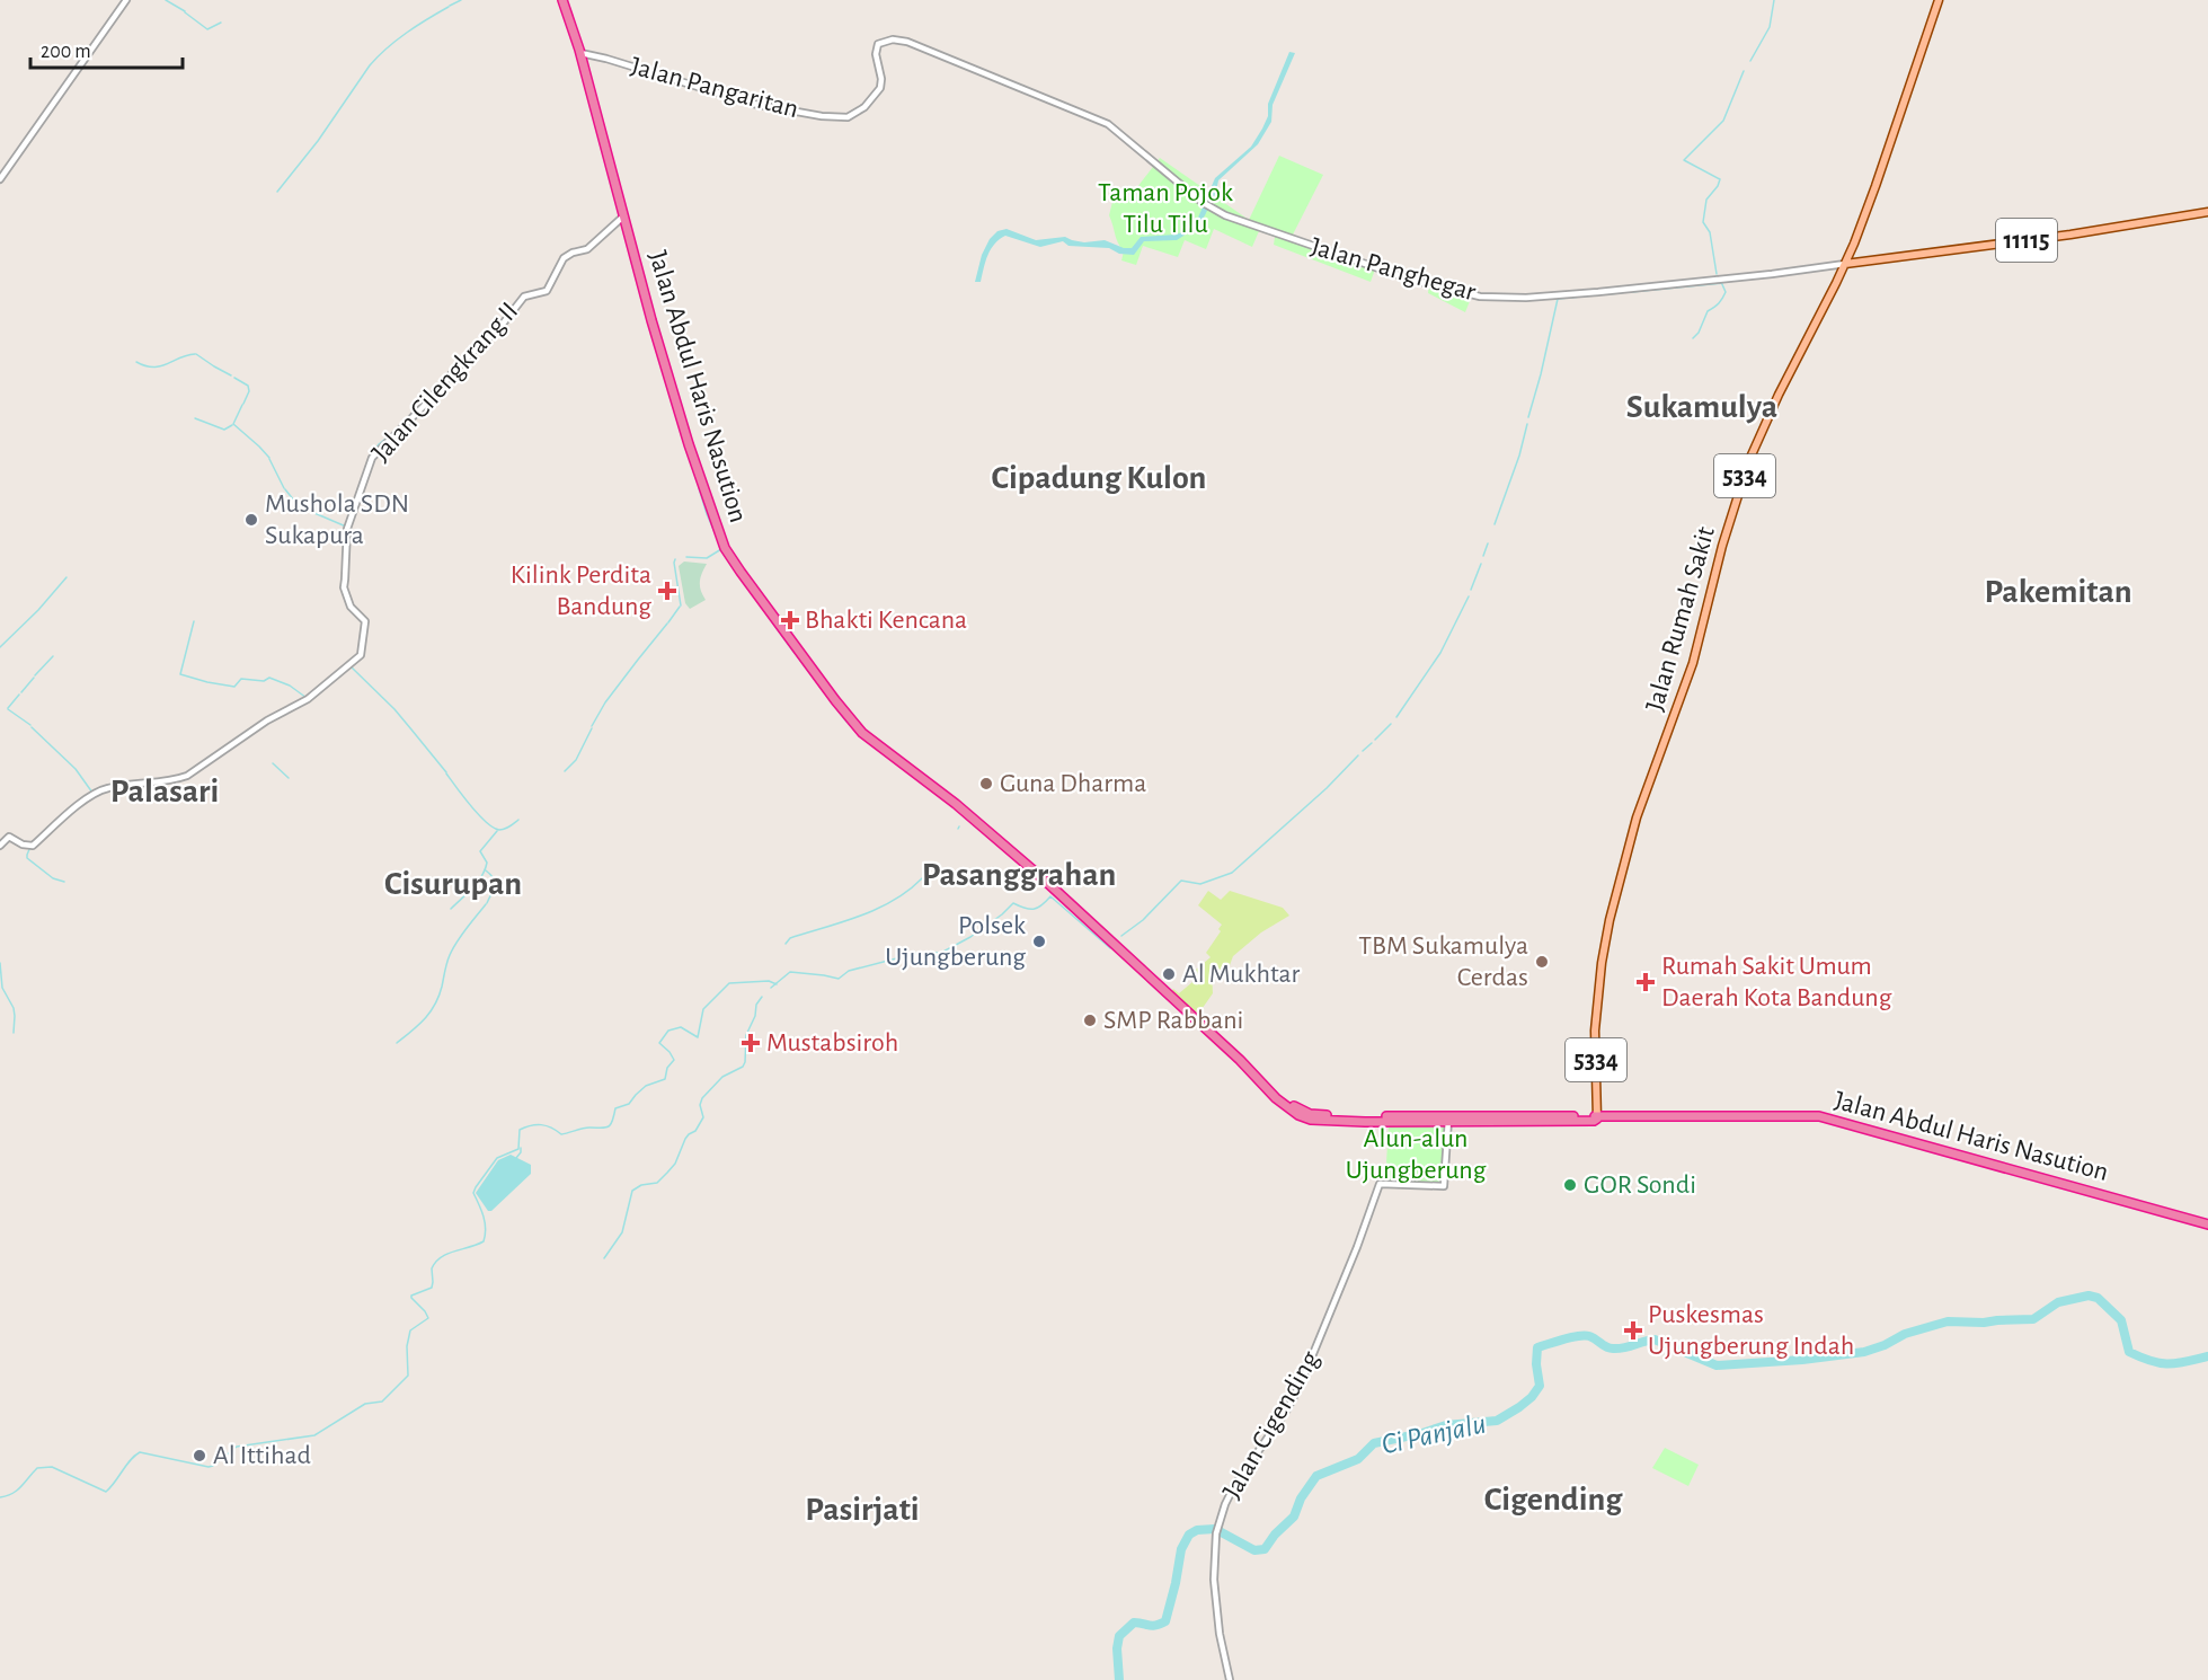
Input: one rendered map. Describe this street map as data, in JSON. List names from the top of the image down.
{
  "streets": {
    "highway": ["Jalan Abdul Haris Nasution"],
    "main road": ["11115", "5334", "Jalan Rumah Sakit"],
    "street": [
      "Jalan Pangaritan",
      "Jalan Panghegar",
      "Jalan Cilengkrang II",
      "Jalan Cigending"
    ]
  },
  "crossings": [
    ["Jalan Pangaritan", "Jalan Panghegar"],
    ["Jalan Pangaritan", "Jalan Abdul Haris Nasution"],
    ["11115", "Jalan Panghegar"],
    ["11115", "Jalan Rumah Sakit"],
    ["Jalan Panghegar", "Jalan Rumah Sakit"],
    ["Jalan Cilengkrang II", "Jalan Abdul Haris Nasution"],
    ["Jalan Abdul Haris Nasution", "Jalan Rumah Sakit"],
    ["Jalan Abdul Haris Nasution", "Jalan Cigending"]
  ],
  "districts": [
    "Sukamulya",
    "Cipadung Kulon",
    "Pakemitan",
    "Palasari",
    "Pasanggrahan",
    "Cisurupan",
    "Cigending",
    "Pasirjati"
  ],
  "water": ["Ci Panjalu"],
  "parks": ["Taman Pojok Tilu Tilu", "Alun-alun Ujungberung"],
  "places": {
    "other": [
      "Mushola SDN Sukapura",
      "Guna Dharma",
      "Polsek Ujungberung",
      "TBM Sukamulya Cerdas",
      "Al Mukhtar",
      "SMP Rabbani",
      "GOR Sondi",
      "Al Ittihad"
    ],
    "health": [
      "Kilink Perdita Bandung",
      "Bhakti Kencana",
      "Rumah Sakit Umum Daerah Kota Bandung",
      "Mustabsiroh",
      "Puskesmas Ujungberung Indah"
    ]
  },
  "scale_bar": "200 m"
}
